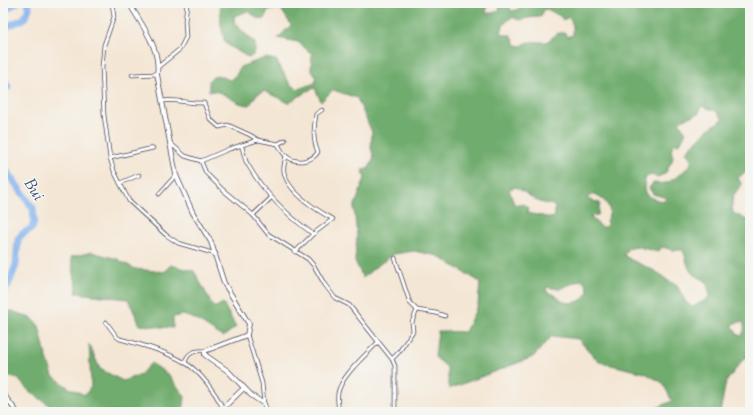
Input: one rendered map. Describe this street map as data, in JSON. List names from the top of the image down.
{
  "water": ["Bui"]
}
